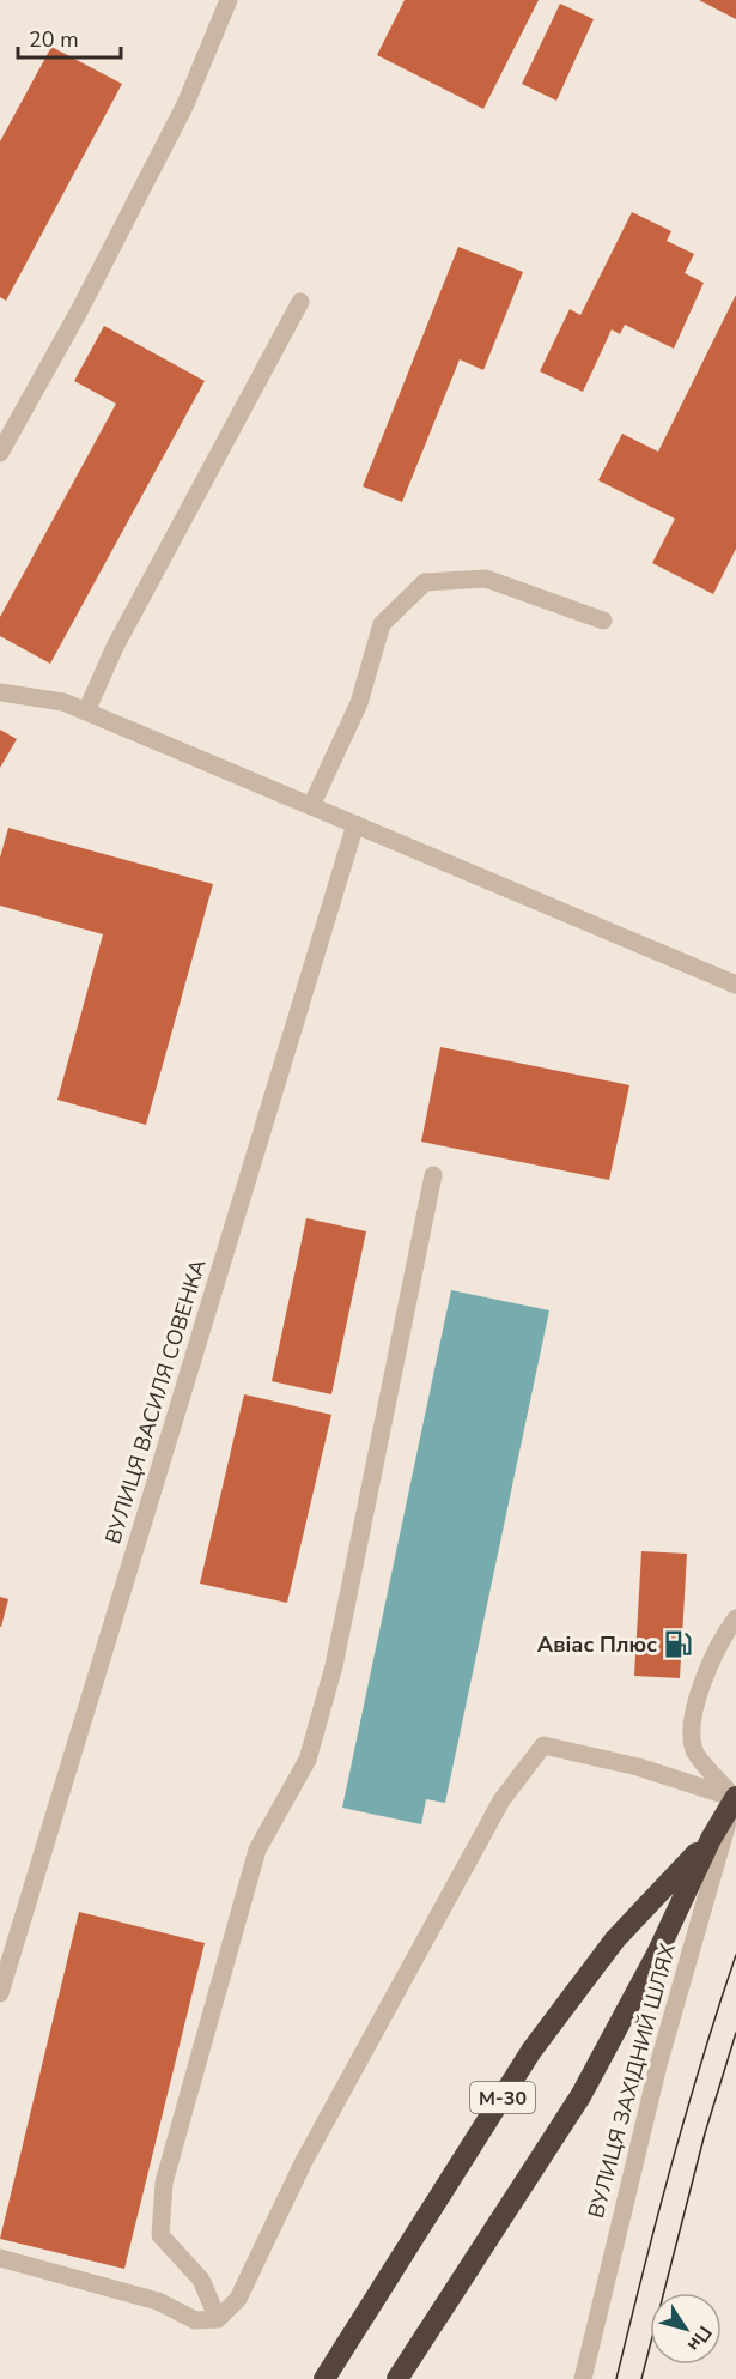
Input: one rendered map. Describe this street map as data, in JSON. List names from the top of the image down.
{
  "streets": {
    "highway": ["М-30"],
    "street": ["ВУЛИЦЯ ВАСИЛЯ СОВЕНКА", "ВУЛИЦЯ ЗАХІДНИЙ ШЛЯХ"]
  },
  "crossings": [
    ["ВУЛИЦЯ ЗАХІДНИЙ ШЛЯХ", "М-30"]
  ],
  "places": {
    "fuel station": ["Авіас Плюс"]
  },
  "scale_bar": "20 m",
  "north": "bottom right"
}
